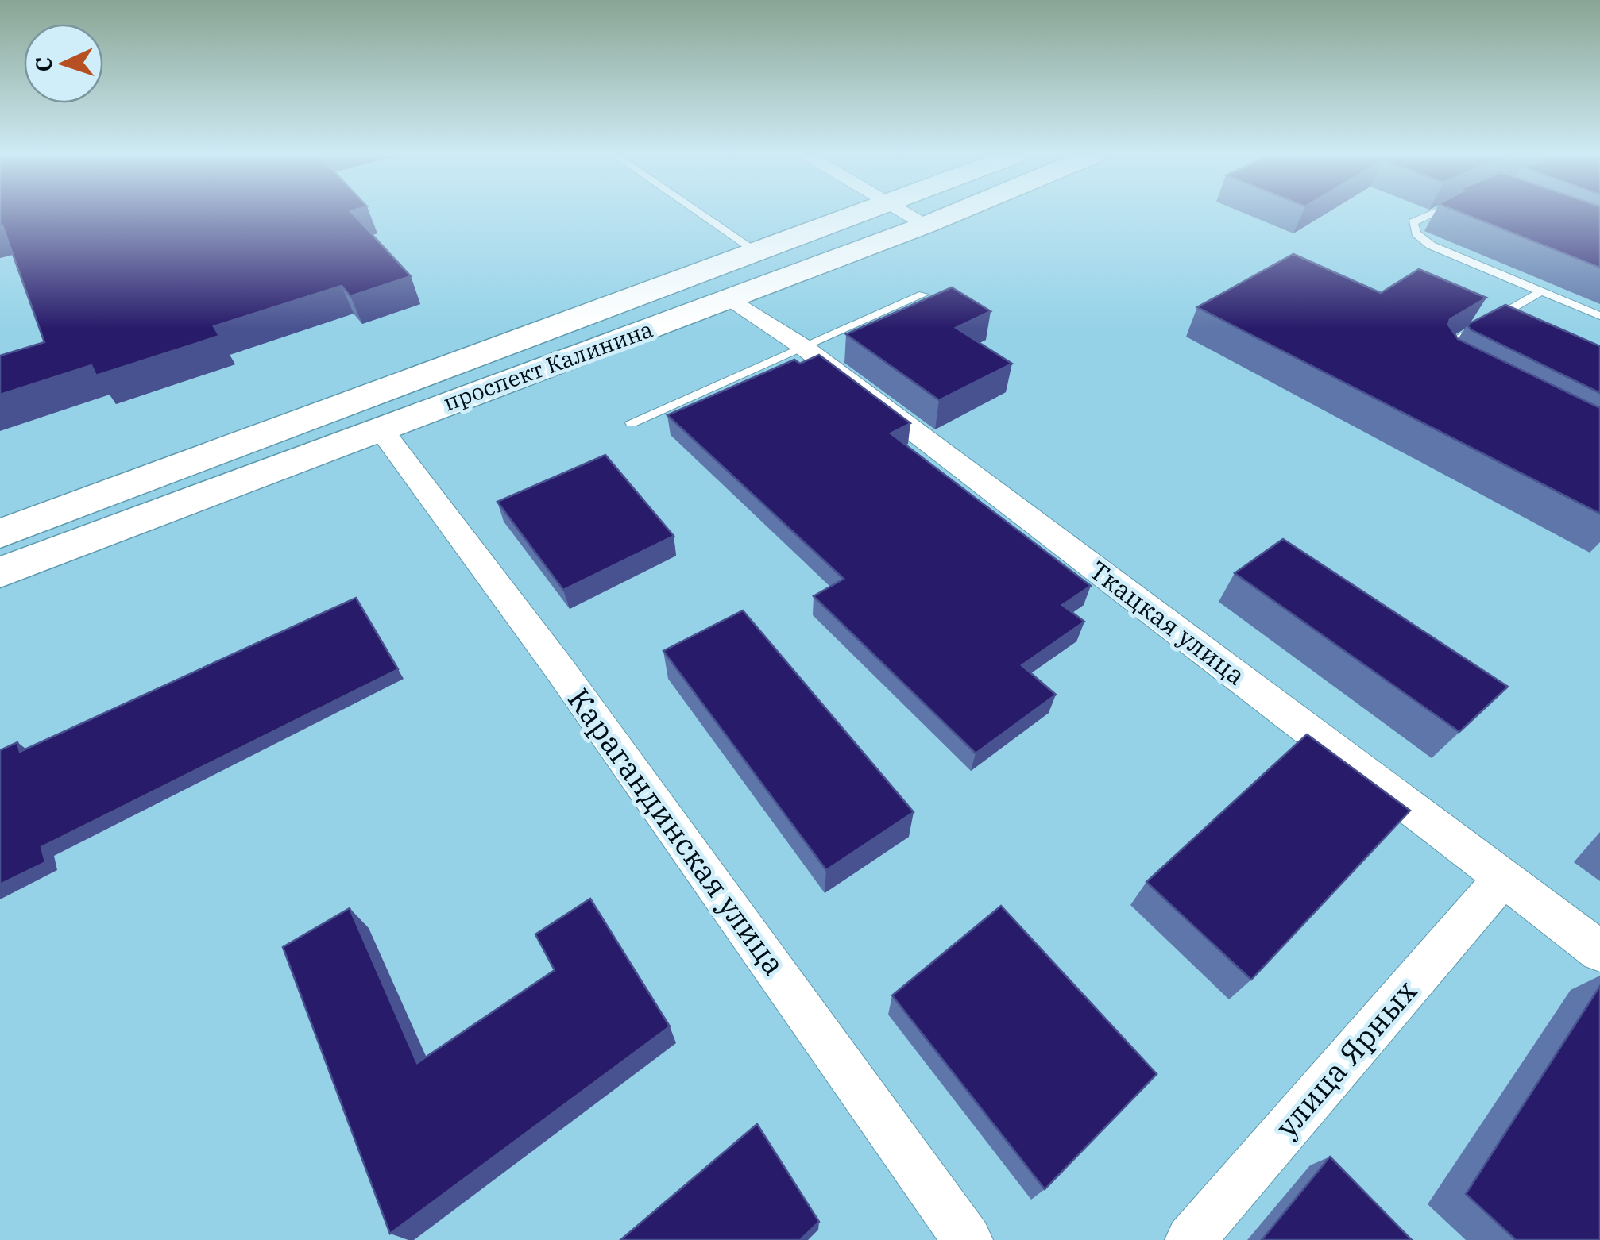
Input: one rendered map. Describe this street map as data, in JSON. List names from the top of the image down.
{
  "streets": {
    "main road": ["проспект Калинина"],
    "street": ["Ткацкая улица", "Карагандинская улица", "улица Ярных"]
  },
  "crossings": [
    ["проспект Калинина", "Ткацкая улица"],
    ["проспект Калинина", "Карагандинская улица"],
    ["Ткацкая улица", "улица Ярных"]
  ],
  "north": "left"
}
